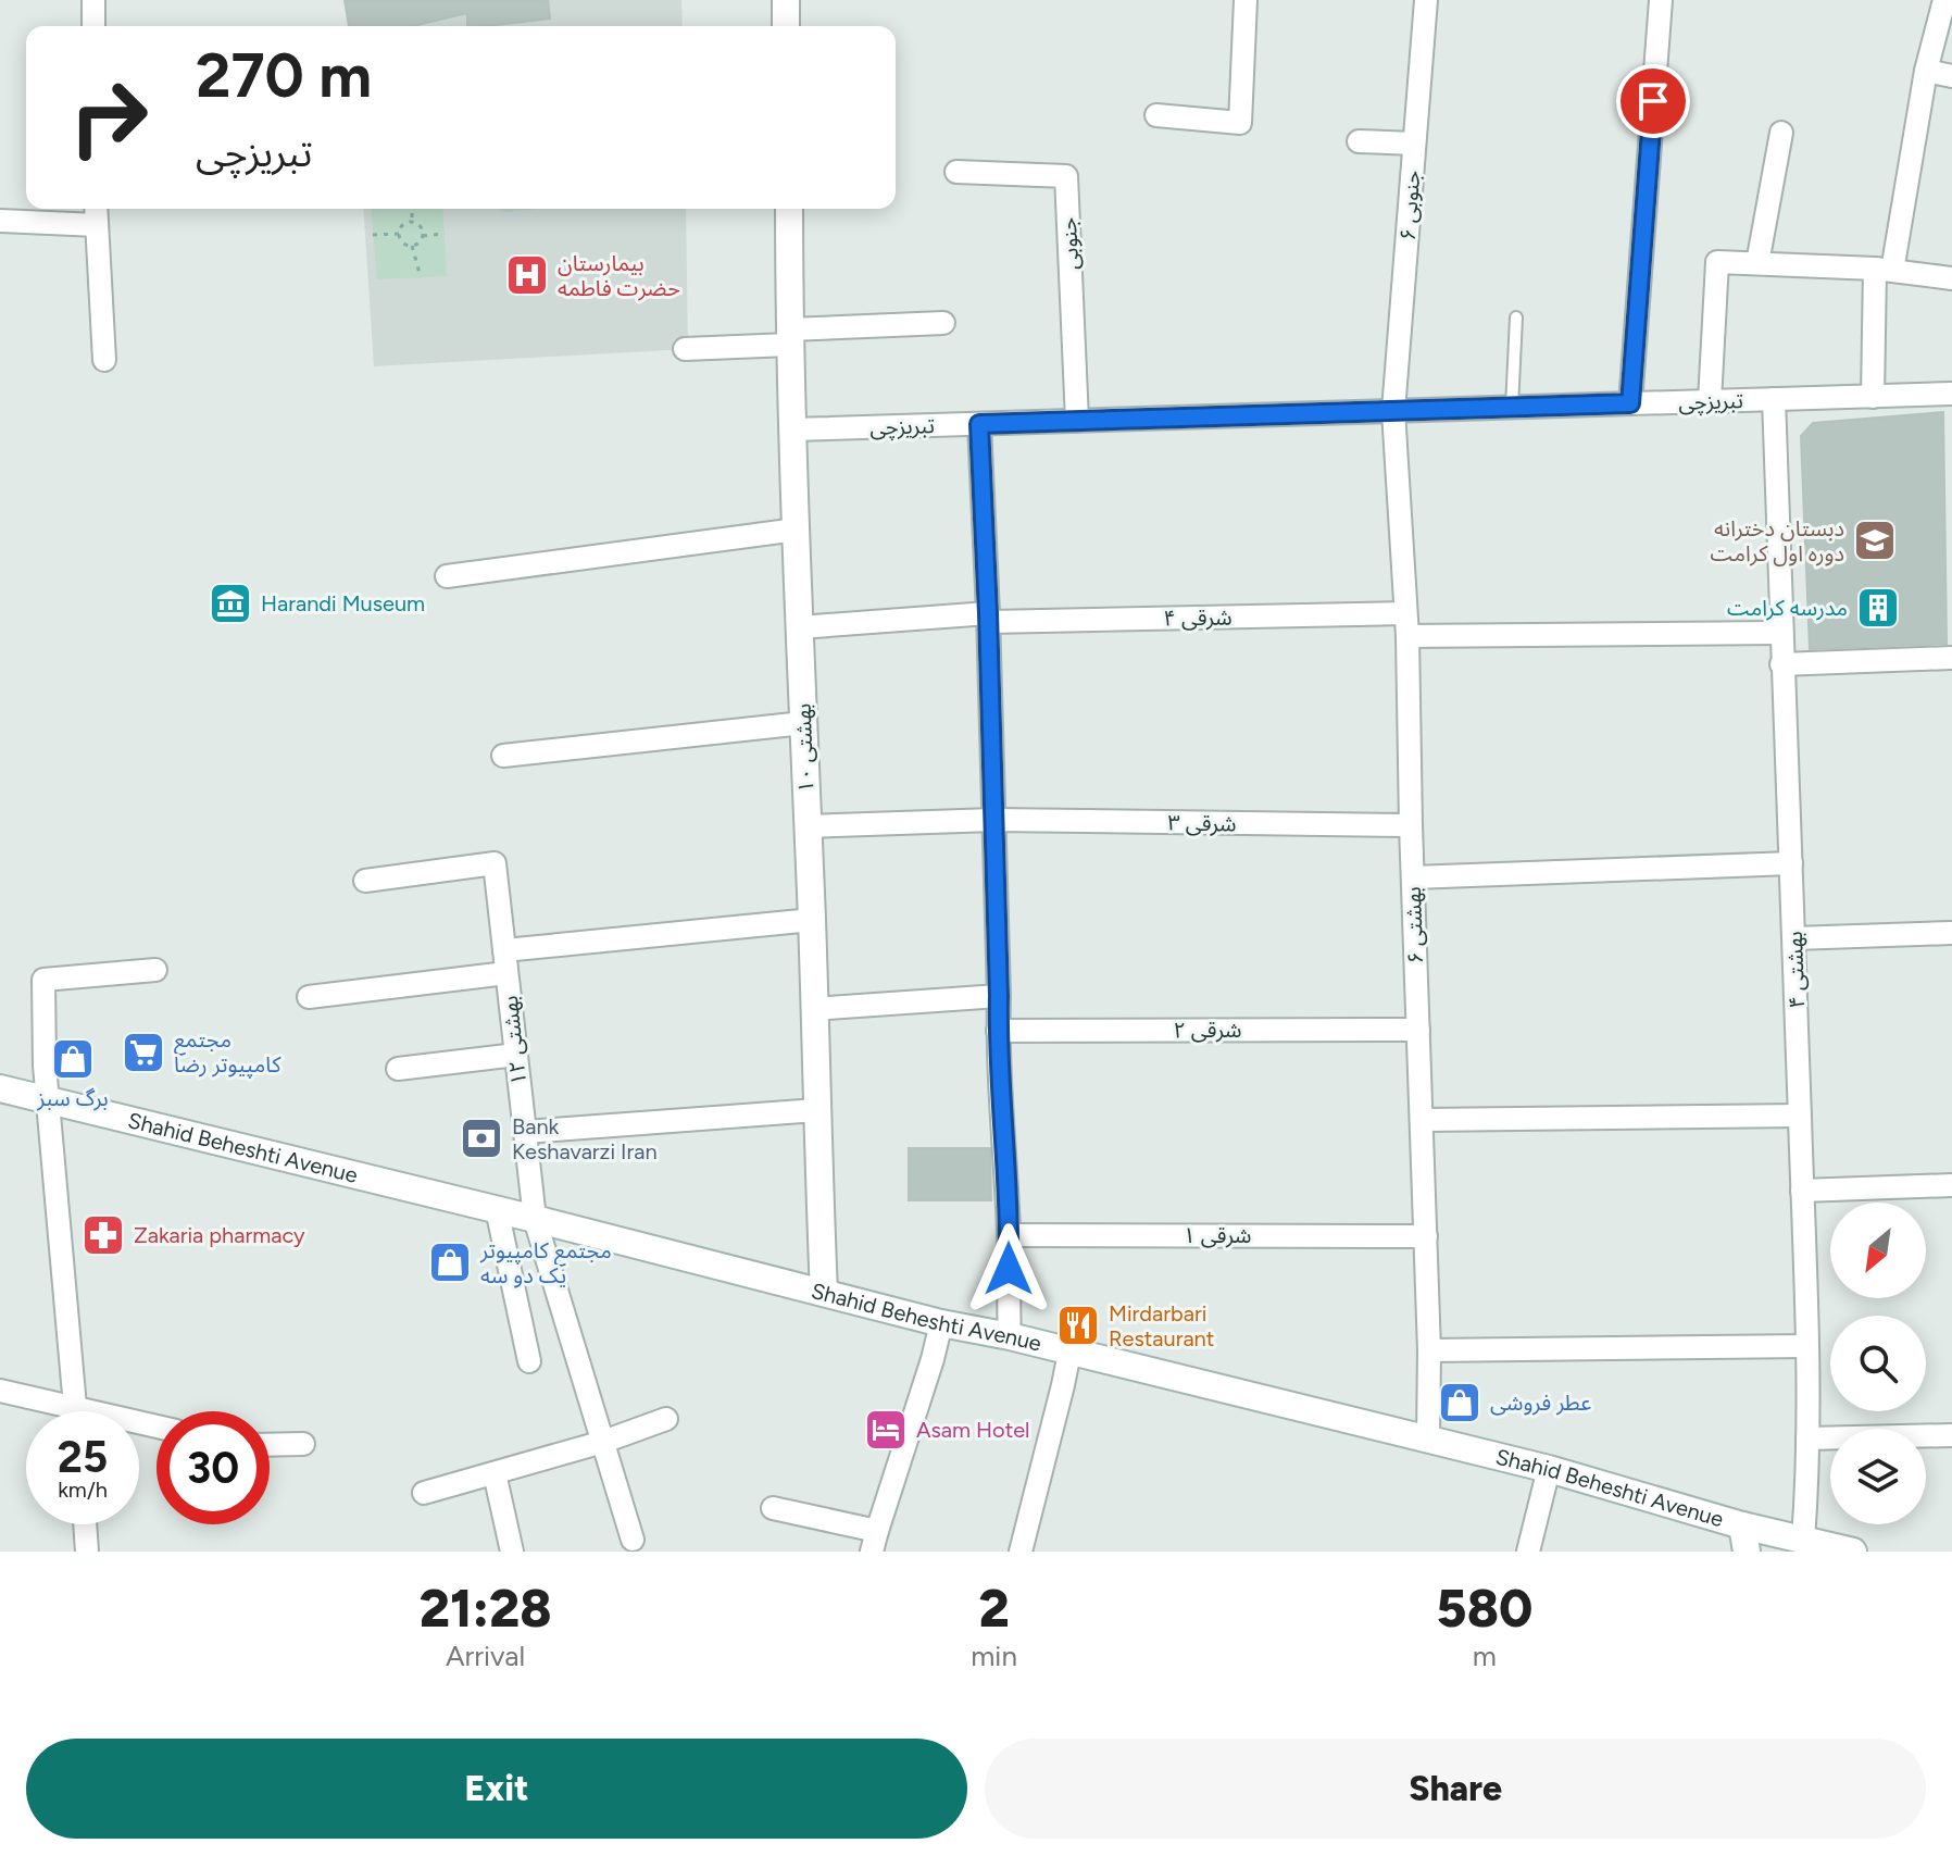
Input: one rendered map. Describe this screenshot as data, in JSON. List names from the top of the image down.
{
  "streets": {
    "main road": ["بهشتی ۱۰", "Shahid Beheshti Avenue"],
    "street": [
      "جنوبی ۶",
      "جنوبی",
      "تبریزچی",
      "شرقی ۴",
      "شرقی ۳",
      "بهشتی ۶",
      "بهشتی ۴",
      "شرقی ۲",
      "بهشتی ۱۲",
      "شرقی ۱"
    ]
  },
  "crossings": [
    ["جنوبی ۶", "تبریزچی"],
    ["جنوبی ۶", "بهشتی ۶"],
    ["جنوبی", "تبریزچی"],
    ["تبریزچی", "بهشتی ۱۰"],
    ["تبریزچی", "بهشتی ۶"],
    ["تبریزچی", "بهشتی ۴"],
    ["شرقی ۴", "بهشتی ۱۰"],
    ["شرقی ۴", "بهشتی ۶"],
    ["بهشتی ۱۰", "شرقی ۳"],
    ["بهشتی ۱۰", "Shahid Beheshti Avenue"],
    ["شرقی ۳", "بهشتی ۶"],
    ["بهشتی ۶", "شرقی ۲"],
    ["بهشتی ۶", "Shahid Beheshti Avenue"],
    ["بهشتی ۶", "شرقی ۱"],
    ["بهشتی ۴", "Shahid Beheshti Avenue"],
    ["بهشتی ۱۲", "Shahid Beheshti Avenue"]
  ],
  "places": {
    "hospital": ["بیمارستان حضرت فاطمه"],
    "school or university": ["دبستان دخترانه دوره اول کرامت"],
    "museum": ["Harandi Museum"],
    "building": ["مدرسه کرامت"],
    "supermarket": ["مجتمع کامپیوتر رضا"],
    "shop": ["برگ سبز", "مجتمع کامپیوتر یک دو سه", "عطر فروشی"],
    "bank": ["Bank Keshavarzi Iran"],
    "pharmacy": ["Zakaria pharmacy"],
    "restaurant": ["Mirdarbari Restaurant"],
    "hotel": ["Asam Hotel"]
  },
  "north": "bottom left",
  "page": {
    "turn": ["270 m", "تبریزچی"],
    "speed": "25 km/h",
    "limit": "30",
    "eta": [
      "21:28",
      "Arrival",
      "2",
      "min",
      "580",
      "m"
    ],
    "buttons": ["Exit", "Share"]
  }
}
